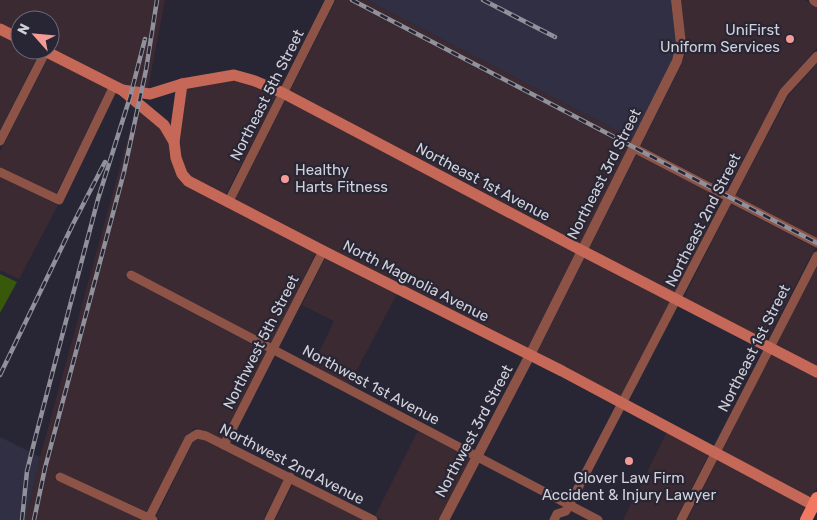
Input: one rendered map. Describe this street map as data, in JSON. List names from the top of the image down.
{
  "streets": {
    "main road": ["Northeast 1st Avenue", "North Magnolia Avenue"],
    "street": [
      "Northeast 5th Street",
      "Northeast 3rd Street",
      "Northeast 2nd Street",
      "Northwest 5th Street",
      "Northeast 1st Street",
      "Northwest 1st Avenue",
      "Northwest 3rd Street",
      "Northwest 2nd Avenue"
    ]
  },
  "crossings": [
    ["Northeast 5th Street", "Northeast 1st Avenue"],
    ["Northeast 5th Street", "North Magnolia Avenue"],
    ["Northeast 3rd Street", "Northeast 1st Avenue"],
    ["Northeast 3rd Street", "North Magnolia Avenue"],
    ["Northeast 3rd Street", "Northwest 3rd Street"],
    ["Northeast 1st Avenue", "Northeast 2nd Street"],
    ["Northeast 1st Avenue", "North Magnolia Avenue"],
    ["Northeast 1st Avenue", "Northeast 1st Street"],
    ["Northeast 2nd Street", "North Magnolia Avenue"],
    ["Northeast 2nd Street", "Northwest 1st Avenue"],
    ["North Magnolia Avenue", "Northwest 5th Street"],
    ["North Magnolia Avenue", "Northeast 1st Street"],
    ["North Magnolia Avenue", "Northwest 3rd Street"],
    ["Northwest 5th Street", "Northwest 1st Avenue"],
    ["Northwest 5th Street", "Northwest 2nd Avenue"],
    ["Northwest 1st Avenue", "Northwest 3rd Street"]
  ],
  "places": ["UniFirst Uniform Services", "Healthy Harts Fitness", "Glover Law Firm Accident & Injury Lawyer"],
  "north": "top left"
}
